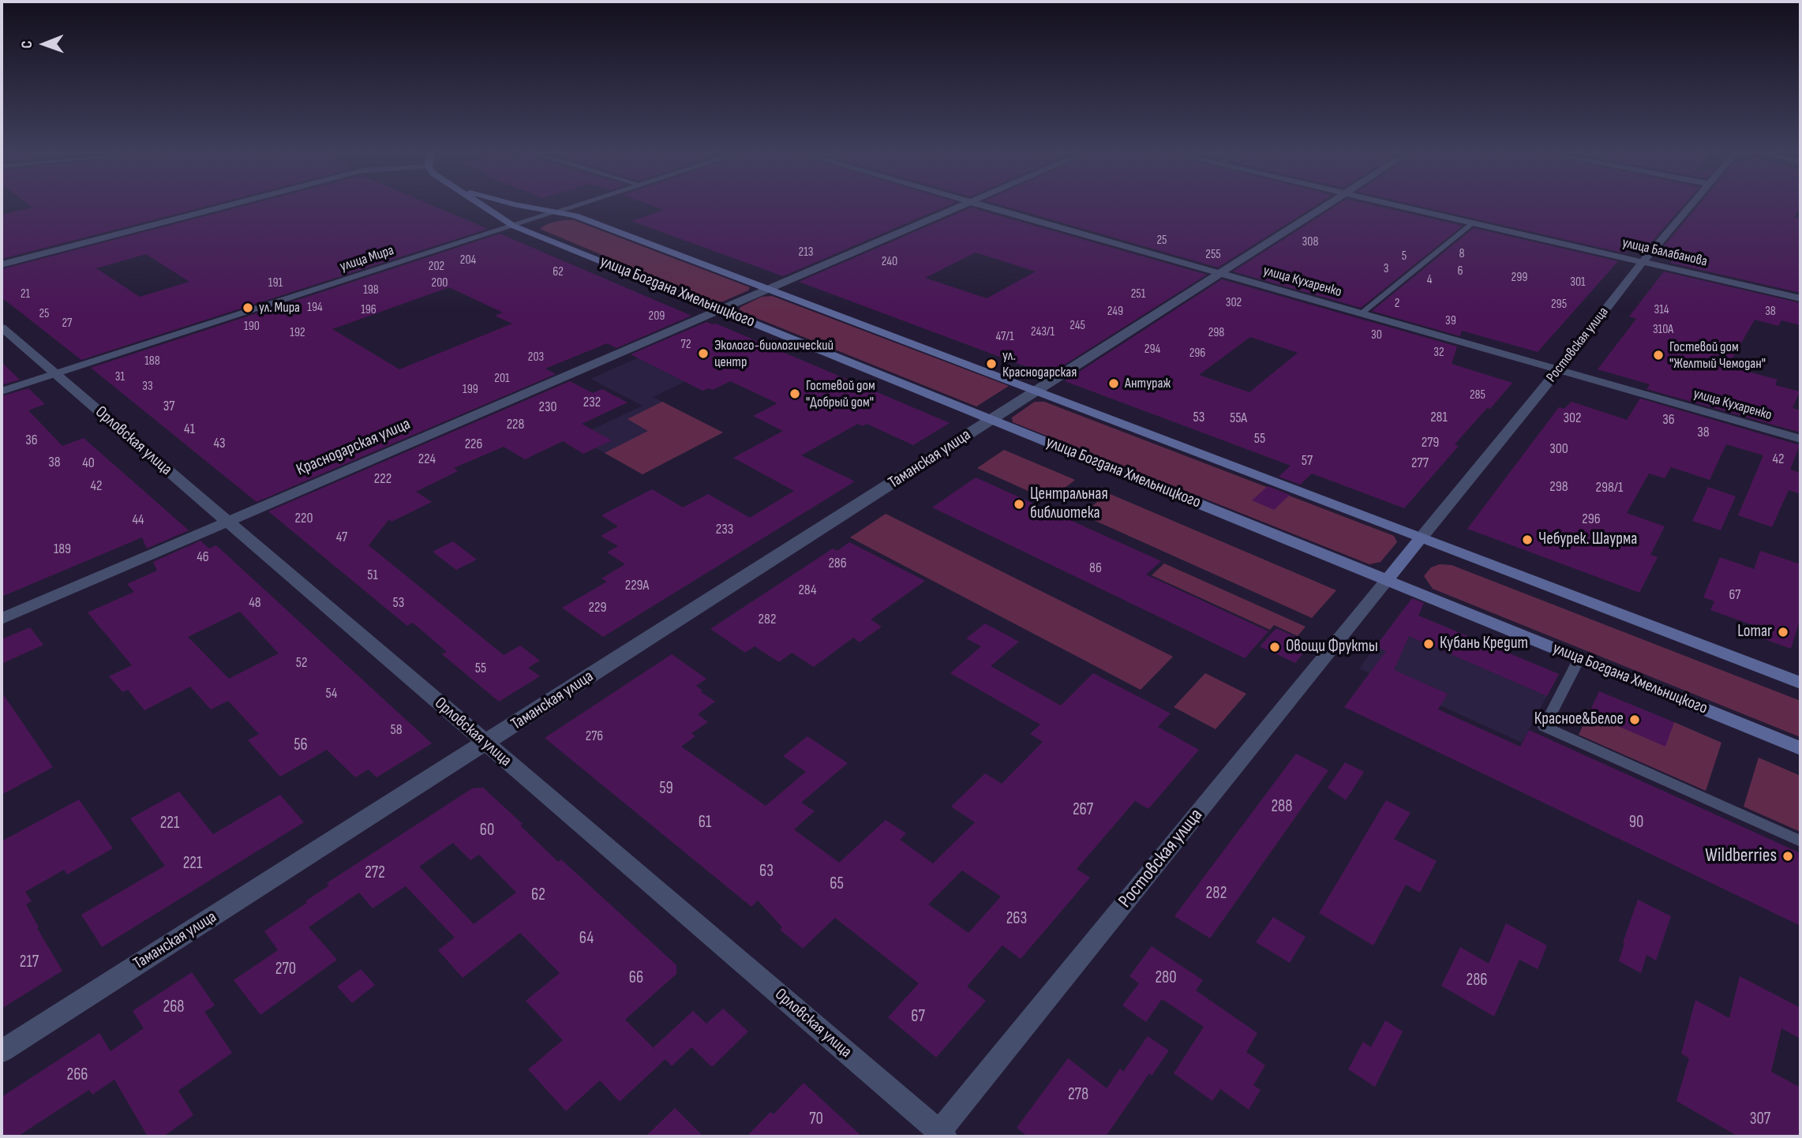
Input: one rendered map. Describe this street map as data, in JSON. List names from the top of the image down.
{
  "streets": {
    "main road": ["улица Богдана Хмельницкого"],
    "street": [
      "улица Балабанова",
      "улица Мира",
      "улица Кухаренко",
      "Ростовская улица",
      "Орловская улица",
      "Краснодарская улица",
      "Таманская улица"
    ]
  },
  "crossings": [
    ["улица Балабанова", "Ростовская улица"],
    ["улица Мира", "улица Богдана Хмельницкого"],
    ["улица Мира", "Орловская улица"],
    ["улица Кухаренко", "Ростовская улица"],
    ["улица Богдана Хмельницкого", "Ростовская улица"],
    ["улица Богдана Хмельницкого", "Краснодарская улица"],
    ["улица Богдана Хмельницкого", "Таманская улица"],
    ["Ростовская улица", "Орловская улица"],
    ["Орловская улица", "Краснодарская улица"],
    ["Орловская улица", "Таманская улица"]
  ],
  "places": [
    "ул. Мира",
    "Эколого-биологический центр",
    "Гостевой дом \"Желтый Чемодан\"",
    "ул. Краснодарская",
    "Антураж",
    "Гостевой дом \"Добрый дом\"",
    "Центральная библиотека",
    "Чебурек. Шаурма",
    "Lomar",
    "Кубань Кредит",
    "Овощи Фрукты",
    "Красное&Белое",
    "Wildberries"
  ],
  "house_numbers": [
    "25",
    "308",
    "213",
    "8",
    "255",
    "5",
    "204",
    "240",
    "202",
    "3",
    "6",
    "62",
    "299",
    "4",
    "301",
    "191",
    "200",
    "198",
    "21",
    "251",
    "302",
    "2",
    "295",
    "194",
    "196",
    "314",
    "249",
    "38",
    "25",
    "209",
    "39",
    "27",
    "245",
    "190",
    "310А",
    "243/1",
    "192",
    "298",
    "30",
    "47/1",
    "72",
    "294",
    "32",
    "296",
    "203",
    "188",
    "31",
    "201",
    "33",
    "199",
    "285",
    "232",
    "37",
    "230",
    "53",
    "281",
    "55А",
    "302",
    "36",
    "228",
    "41",
    "38",
    "55",
    "36",
    "279",
    "43",
    "226",
    "300",
    "224",
    "42",
    "57",
    "38",
    "40",
    "277",
    "222",
    "42",
    "298",
    "298/1",
    "220",
    "296",
    "44",
    "233",
    "47",
    "189",
    "46",
    "286",
    "86",
    "51",
    "229А",
    "284",
    "67",
    "48",
    "53",
    "229",
    "282",
    "52",
    "55",
    "54",
    "58",
    "276",
    "56",
    "59",
    "288",
    "267",
    "61",
    "90",
    "221",
    "60",
    "221",
    "63",
    "272",
    "65",
    "282",
    "62",
    "263",
    "64",
    "217",
    "270",
    "66",
    "280",
    "286",
    "268",
    "67",
    "266",
    "278",
    "70",
    "307"
  ],
  "north": "left"
}
